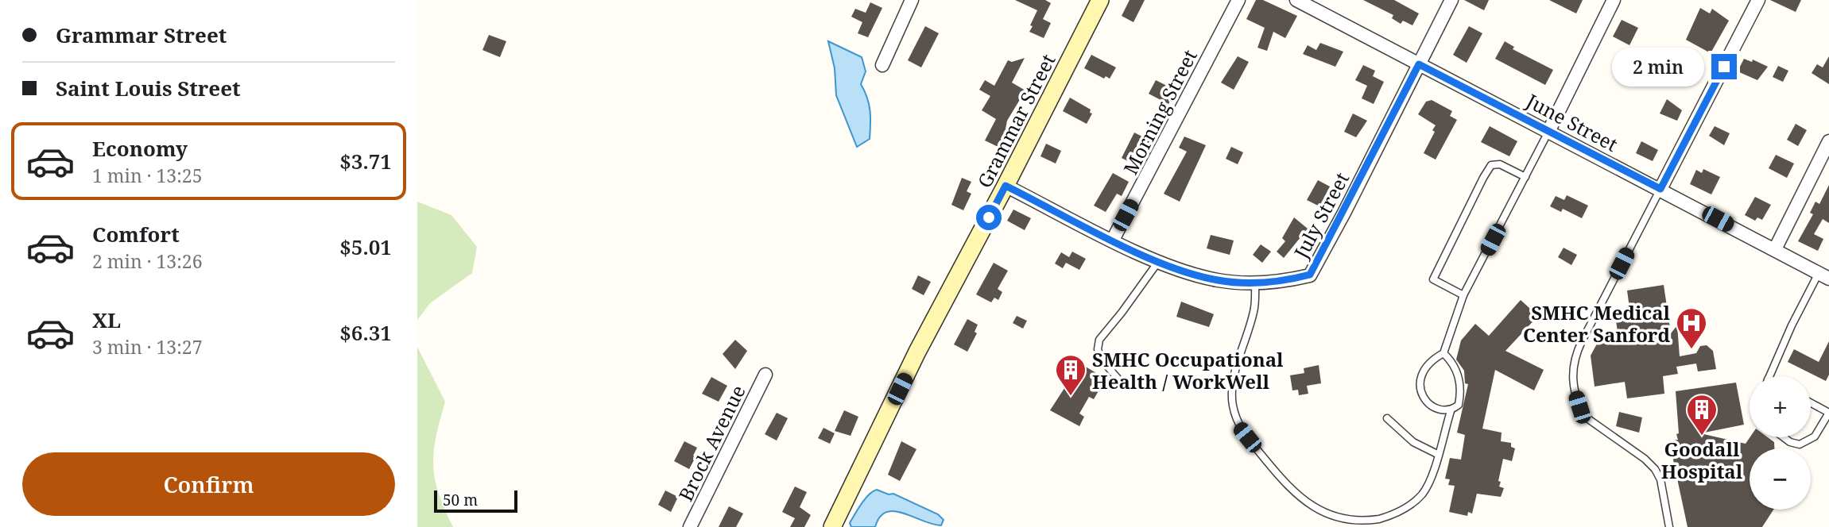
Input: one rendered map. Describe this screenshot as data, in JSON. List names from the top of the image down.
{
  "streets": {
    "street": [
      "Morning Street",
      "Grammar Street",
      "June Street",
      "July Street",
      "Brock Avenue"
    ]
  },
  "crossings": [
    ["Morning Street", "July Street"],
    ["Grammar Street", "July Street"],
    ["June Street", "July Street"]
  ],
  "places": {
    "hospital": ["SMHC Medical Center Sanford"],
    "building": ["SMHC Occupational Health / WorkWell", "Goodall Hospital"]
  },
  "scale_bar": "50 m",
  "page": {
    "banner": ["Grammar Street", "Saint Louis Street"],
    "bubble": "2 min",
    "list": [
      {
        "name": "Economy",
        "note": "1 min · 13:25",
        "value": "$3.71"
      },
      {
        "name": "Comfort",
        "note": "2 min · 13:26",
        "value": "$5.01"
      },
      {
        "name": "XL",
        "note": "3 min · 13:27",
        "value": "$6.31"
      }
    ],
    "map_buttons": ["+", "−"],
    "buttons": "Confirm",
    "scale": "50 m"
  }
}
